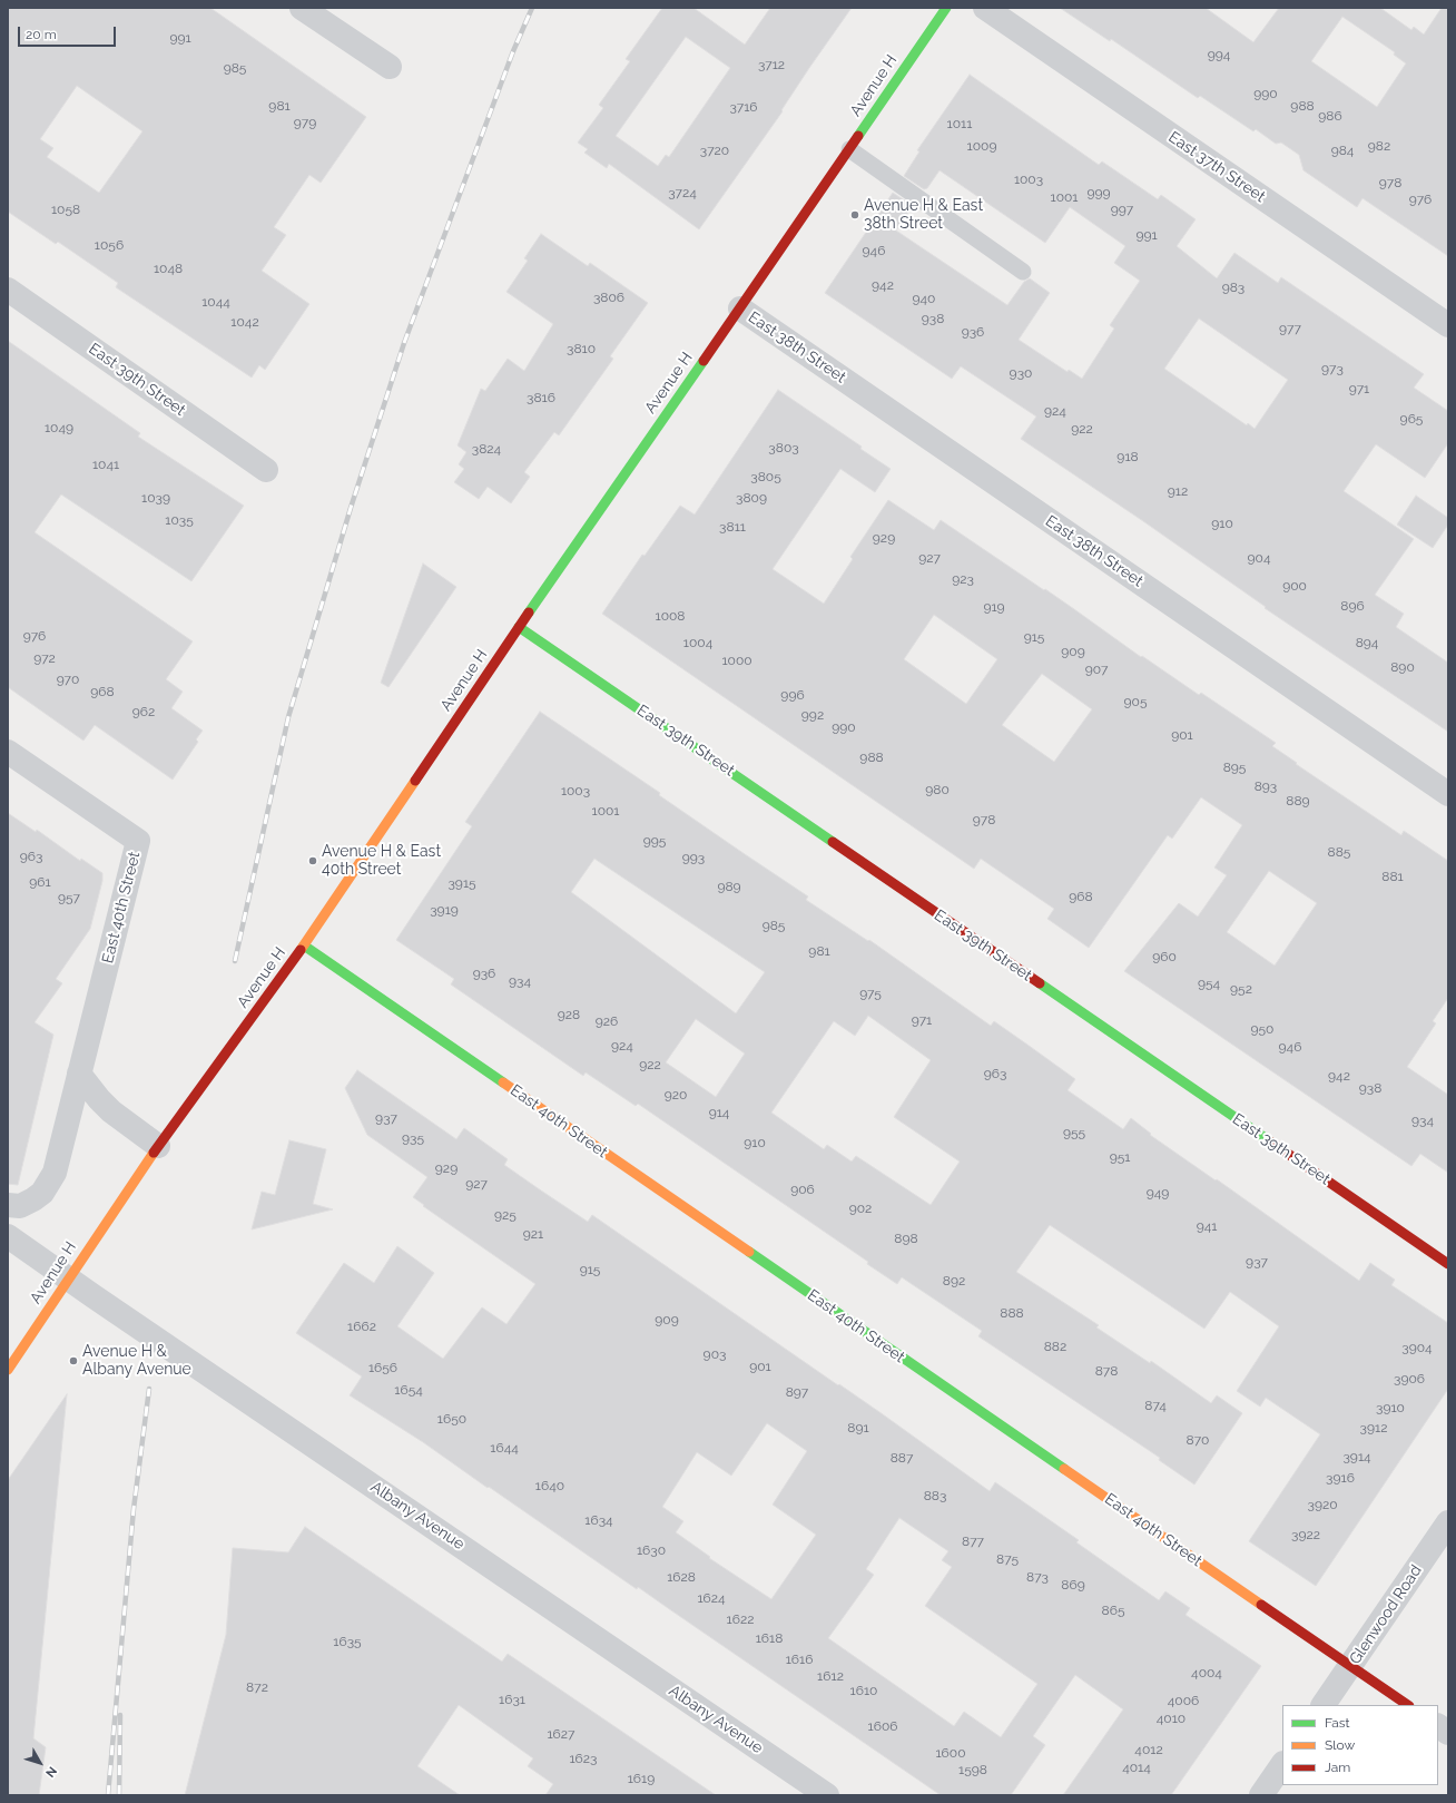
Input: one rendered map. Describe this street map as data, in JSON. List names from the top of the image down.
{
  "streets": {
    "street": [
      "Avenue H",
      "East 37th Street",
      "East 38th Street",
      "East 39th Street",
      "East 40th Street",
      "Albany Avenue",
      "Glenwood Road"
    ]
  },
  "crossings": [
    ["Avenue H", "East 38th Street"],
    ["Avenue H", "East 39th Street"],
    ["Avenue H", "East 40th Street"],
    ["Avenue H", "Albany Avenue"],
    ["East 40th Street", "Glenwood Road"]
  ],
  "places": ["Avenue H & East 38th Street", "Avenue H & East 40th Street", "Avenue H & Albany Avenue"],
  "house_numbers": [
    "991",
    "994",
    "3712",
    "985",
    "990",
    "981",
    "988",
    "3716",
    "986",
    "979",
    "1011",
    "1009",
    "982",
    "3720",
    "984",
    "1003",
    "978",
    "3724",
    "999",
    "1001",
    "976",
    "1058",
    "997",
    "991",
    "1056",
    "946",
    "1048",
    "942",
    "983",
    "3806",
    "940",
    "1044",
    "938",
    "1042",
    "977",
    "936",
    "3810",
    "973",
    "930",
    "971",
    "3816",
    "924",
    "965",
    "1049",
    "922",
    "3803",
    "3824",
    "918",
    "1041",
    "3805",
    "912",
    "1039",
    "3809",
    "1035",
    "910",
    "3811",
    "929",
    "927",
    "904",
    "923",
    "900",
    "896",
    "919",
    "1008",
    "976",
    "915",
    "1004",
    "894",
    "909",
    "972",
    "1000",
    "890",
    "907",
    "970",
    "968",
    "996",
    "905",
    "962",
    "992",
    "990",
    "901",
    "988",
    "895",
    "893",
    "980",
    "1003",
    "889",
    "1001",
    "978",
    "995",
    "885",
    "963",
    "993",
    "881",
    "961",
    "3915",
    "989",
    "968",
    "957",
    "3919",
    "985",
    "981",
    "960",
    "936",
    "934",
    "954",
    "952",
    "975",
    "928",
    "971",
    "926",
    "950",
    "924",
    "946",
    "922",
    "963",
    "942",
    "938",
    "920",
    "914",
    "937",
    "934",
    "955",
    "935",
    "910",
    "951",
    "929",
    "927",
    "906",
    "949",
    "902",
    "925",
    "941",
    "921",
    "898",
    "937",
    "915",
    "892",
    "888",
    "909",
    "1662",
    "882",
    "3904",
    "903",
    "901",
    "1656",
    "878",
    "3906",
    "1654",
    "897",
    "874",
    "3910",
    "1650",
    "891",
    "3912",
    "870",
    "1644",
    "3914",
    "887",
    "3916",
    "1640",
    "883",
    "3920",
    "1634",
    "3922",
    "877",
    "1630",
    "875",
    "1628",
    "873",
    "869",
    "1624",
    "865",
    "1622",
    "1618",
    "1635",
    "1616",
    "4004",
    "1612",
    "872",
    "1610",
    "1631",
    "4006",
    "4010",
    "1606",
    "1627",
    "4012",
    "1600",
    "1623",
    "4014",
    "1598",
    "1619"
  ],
  "legend": ["Fast", "Slow", "Jam"],
  "scale_bar": "20 m",
  "north": "bottom right"
}
